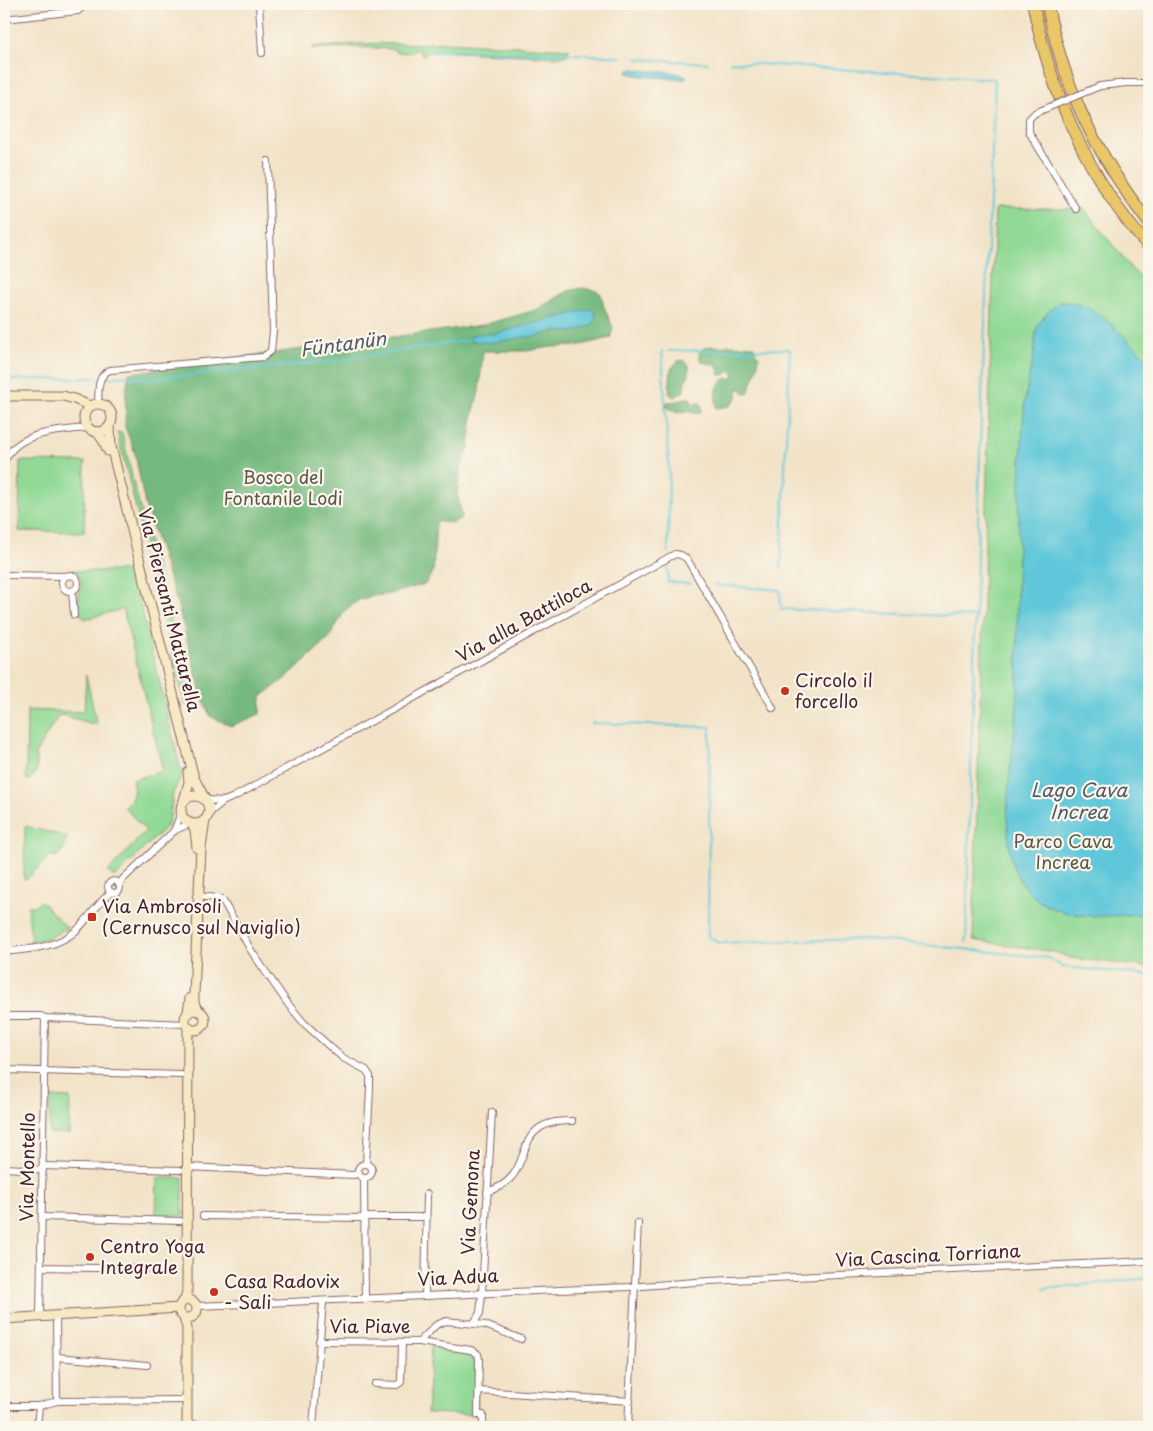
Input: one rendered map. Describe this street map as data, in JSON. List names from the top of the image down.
{
  "streets": {
    "street": [
      "Via Piersanti Mattarella",
      "Via alla Battiloca",
      "Via Montello",
      "Via Gemona",
      "Via Cascina Torriana",
      "Via Adua",
      "Via Piave"
    ]
  },
  "crossings": [
    ["Via Piersanti Mattarella", "Via alla Battiloca"],
    ["Via Gemona", "Via Adua"],
    ["Via Cascina Torriana", "Via Adua"]
  ],
  "water": ["Füntanün", "Lago Cava Increa"],
  "parks": ["Bosco del Fontanile Lodi", "Parco Cava Increa"],
  "places": {
    "other": ["Circolo il forcello", "Centro Yoga Integrale", "Casa Radovix - Sali"],
    "transit": ["Via Ambrosoli (Cernusco sul Naviglio)"]
  }
}
